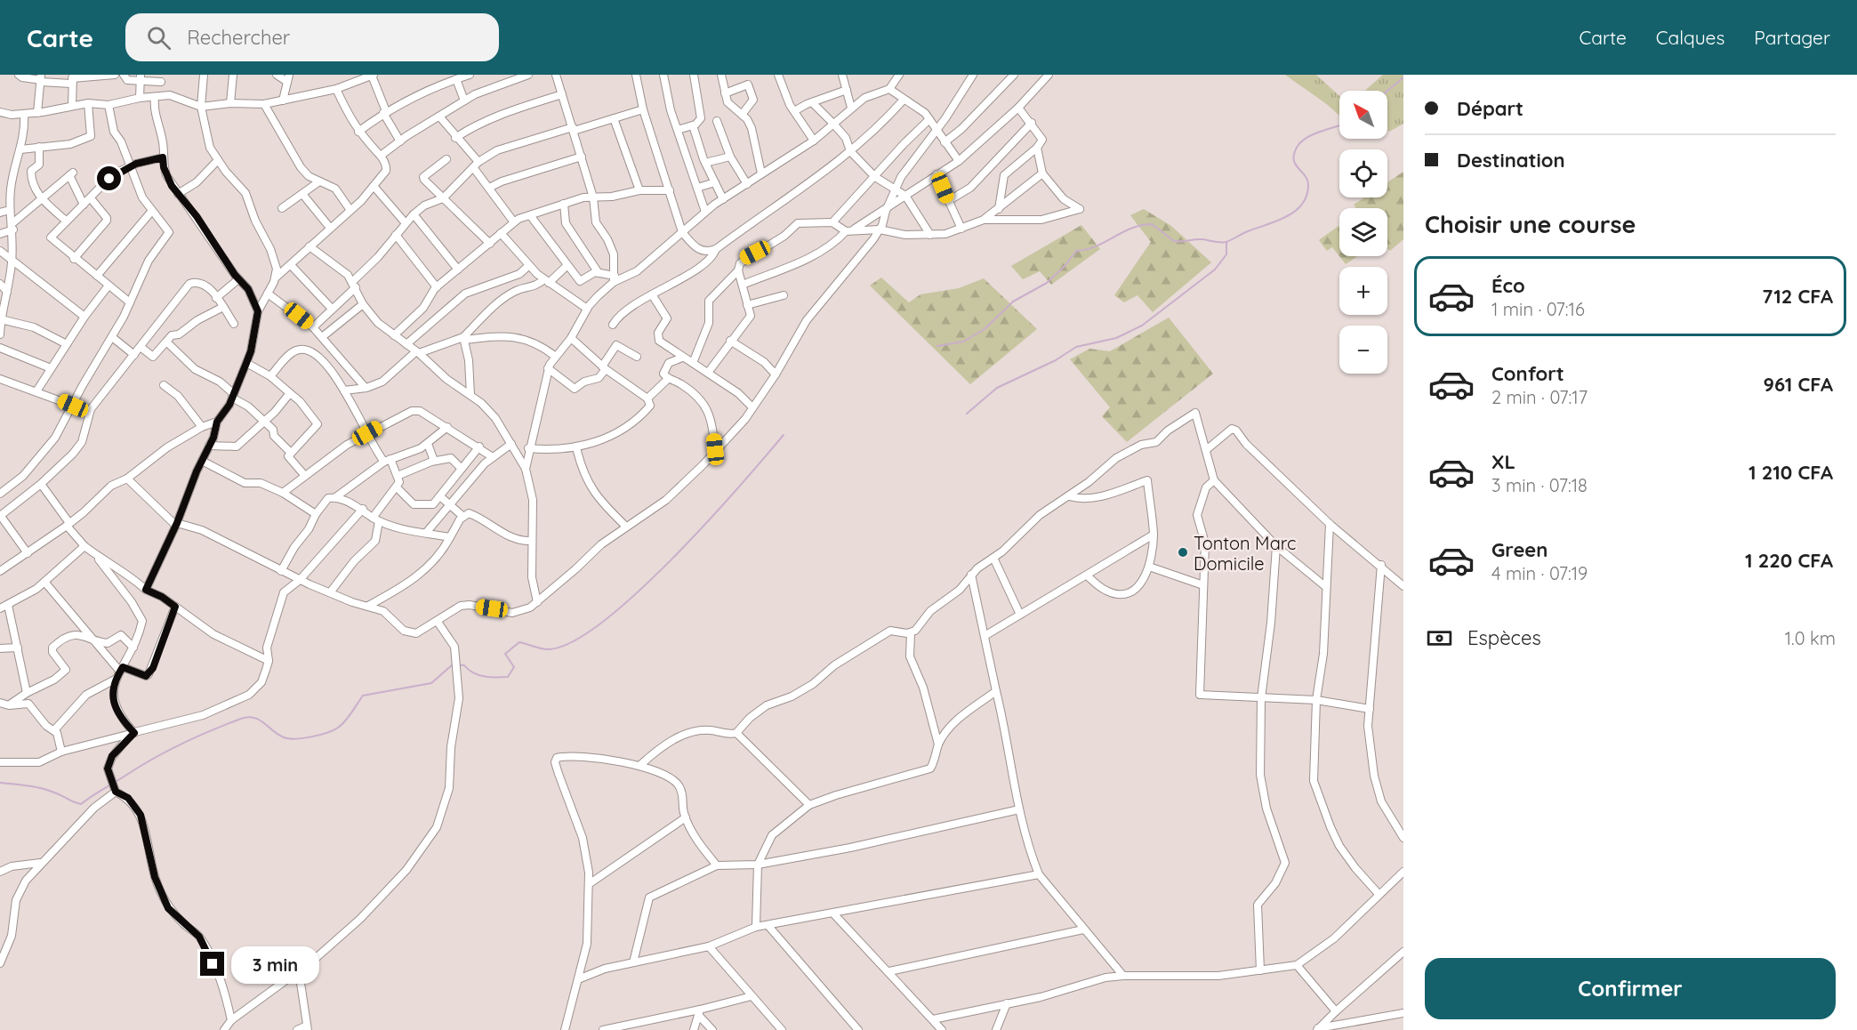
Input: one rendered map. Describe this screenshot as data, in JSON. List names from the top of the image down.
{
  "places": ["Tonton Marc Domicile"],
  "north": "top left",
  "page": {
    "header": "Carte",
    "search": "Rechercher",
    "nav": ["Carte", "Calques", "Partager"],
    "banner": ["Départ", "Destination"],
    "map_buttons": ["+", "−"],
    "heading": "Choisir une course",
    "list": [
      {
        "name": "Éco",
        "note": "1 min · 07:16",
        "value": "712 CFA"
      },
      {
        "name": "Confort",
        "note": "2 min · 07:17",
        "value": "961 CFA"
      },
      {
        "name": "XL",
        "note": "3 min · 07:18",
        "value": "1 210 CFA"
      },
      {
        "name": "Green",
        "note": "4 min · 07:19",
        "value": "1 220 CFA"
      }
    ],
    "pay": ["Espèces", "1.0 km"],
    "bubble": "3 min",
    "buttons": "Confirmer"
  }
}
